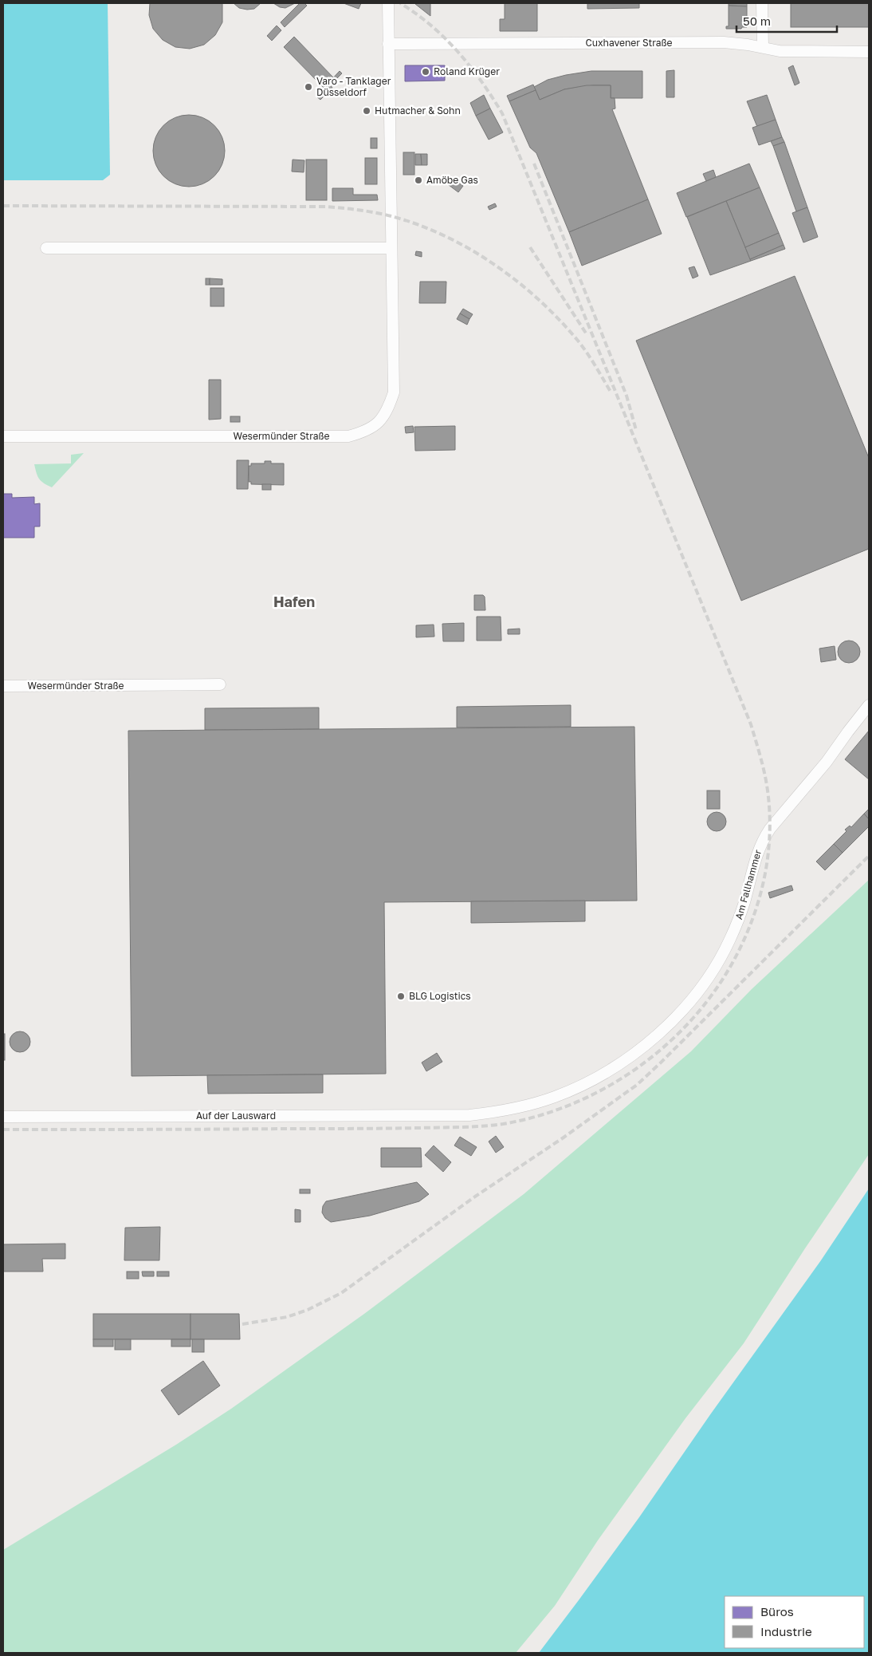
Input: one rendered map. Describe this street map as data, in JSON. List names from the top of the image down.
{
  "streets": {
    "street": [
      "Cuxhavener Straße",
      "Wesermünder Straße",
      "Am Fallhammer",
      "Auf der Lausward"
    ]
  },
  "crossings": [
    ["Cuxhavener Straße", "Wesermünder Straße"],
    ["Am Fallhammer", "Auf der Lausward"]
  ],
  "districts": ["Hafen"],
  "places": [
    "Roland Krüger",
    "Varo - Tanklager Düsseldorf",
    "Hutmacher & Sohn",
    "Amöbe Gas",
    "BLG Logistics"
  ],
  "legend": ["Büros", "Industrie"],
  "scale_bar": "50 m"
}
